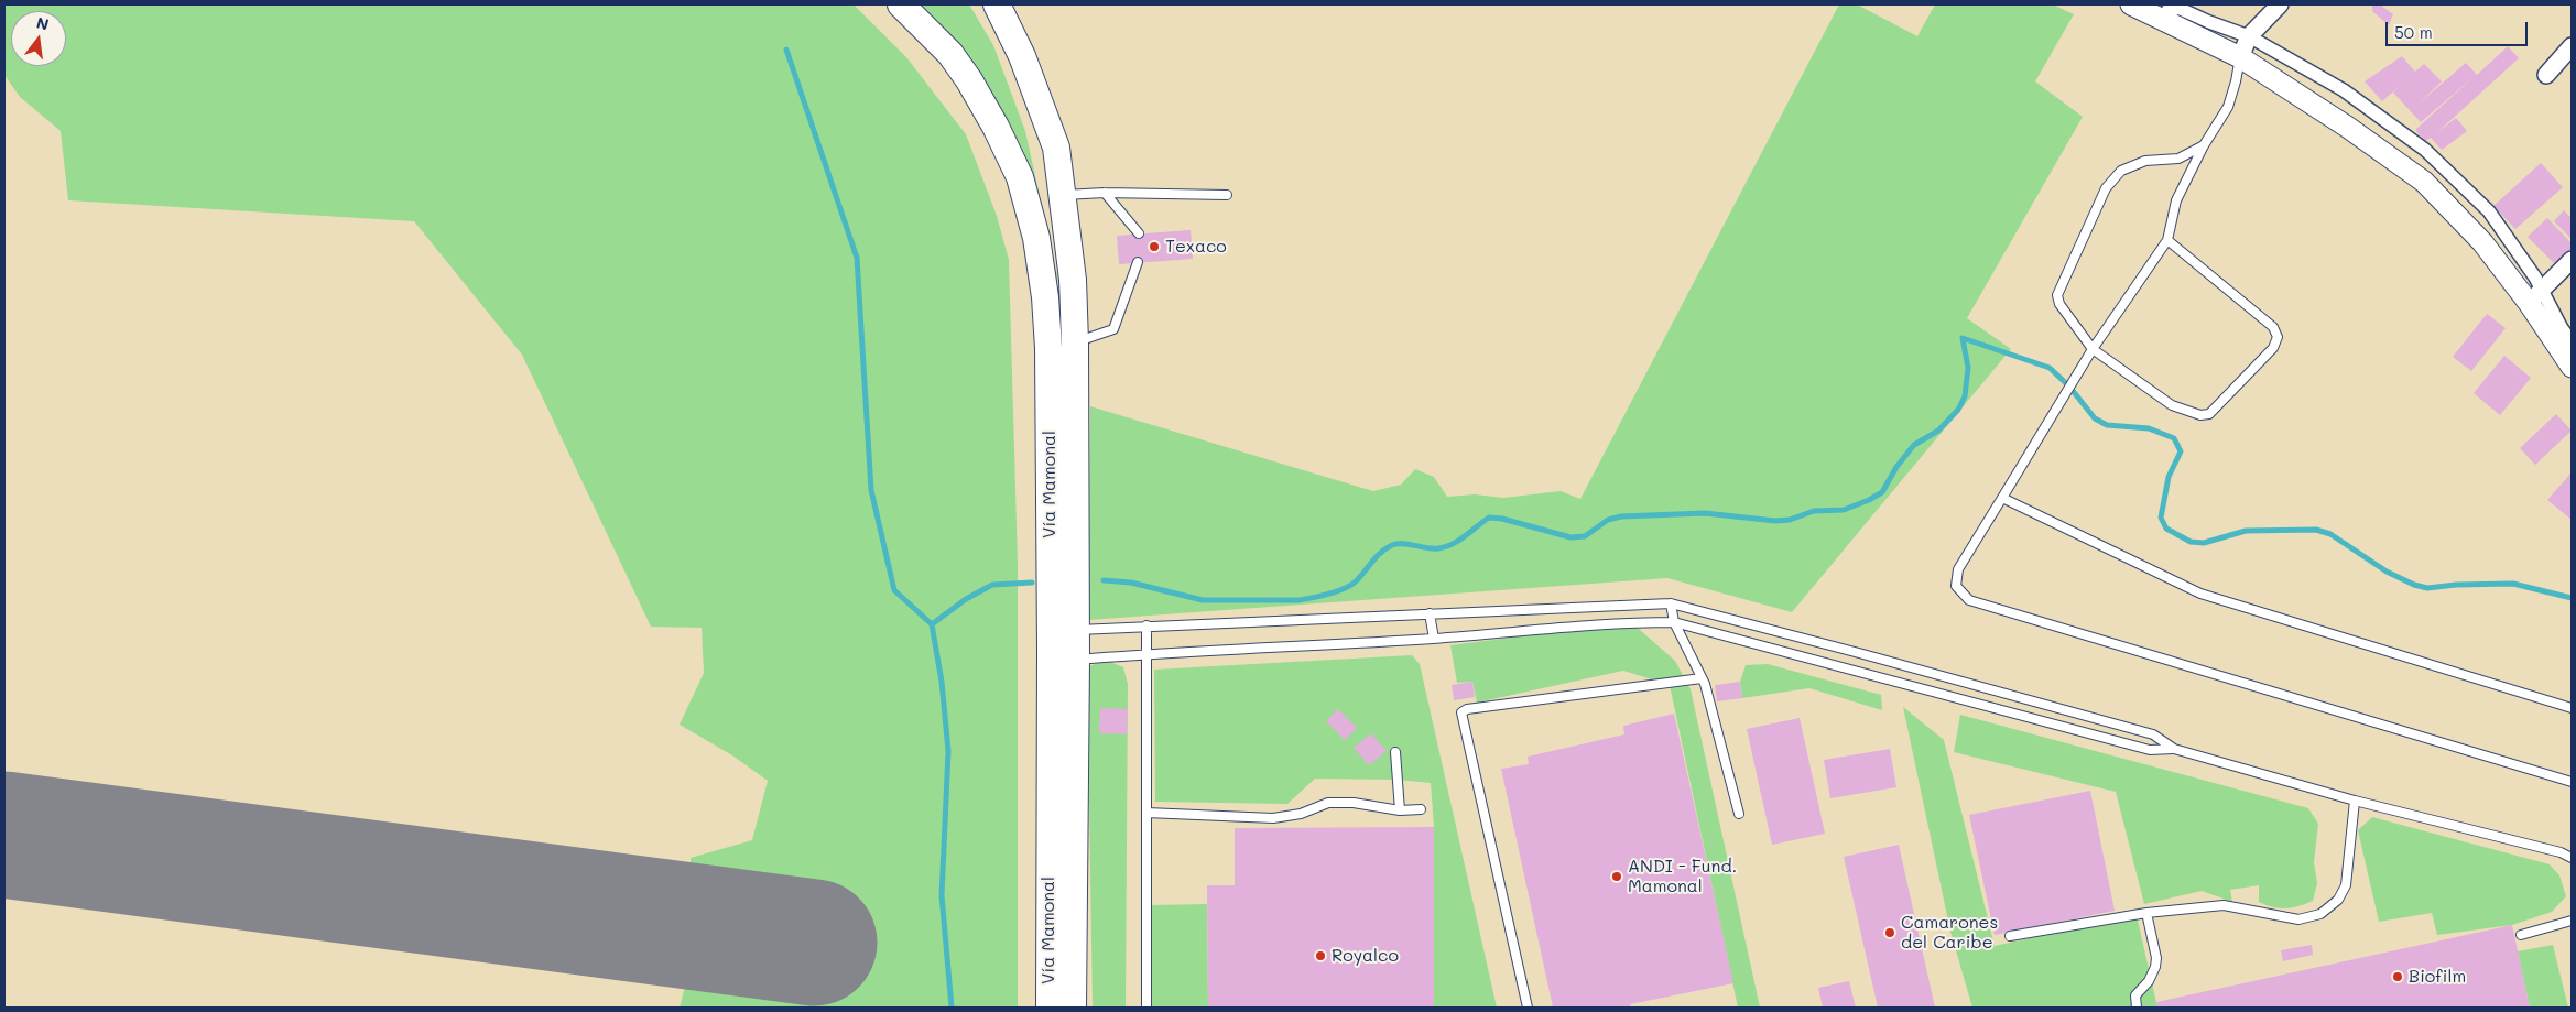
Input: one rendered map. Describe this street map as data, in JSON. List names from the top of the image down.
{
  "streets": {
    "main road": ["Vía Mamonal"]
  },
  "places": [
    "Texaco",
    "ANDI - Fund. Mamonal",
    "Camarones del Caribe",
    "Royalco",
    "Biofilm"
  ],
  "scale_bar": "50 m",
  "north": "top"
}
